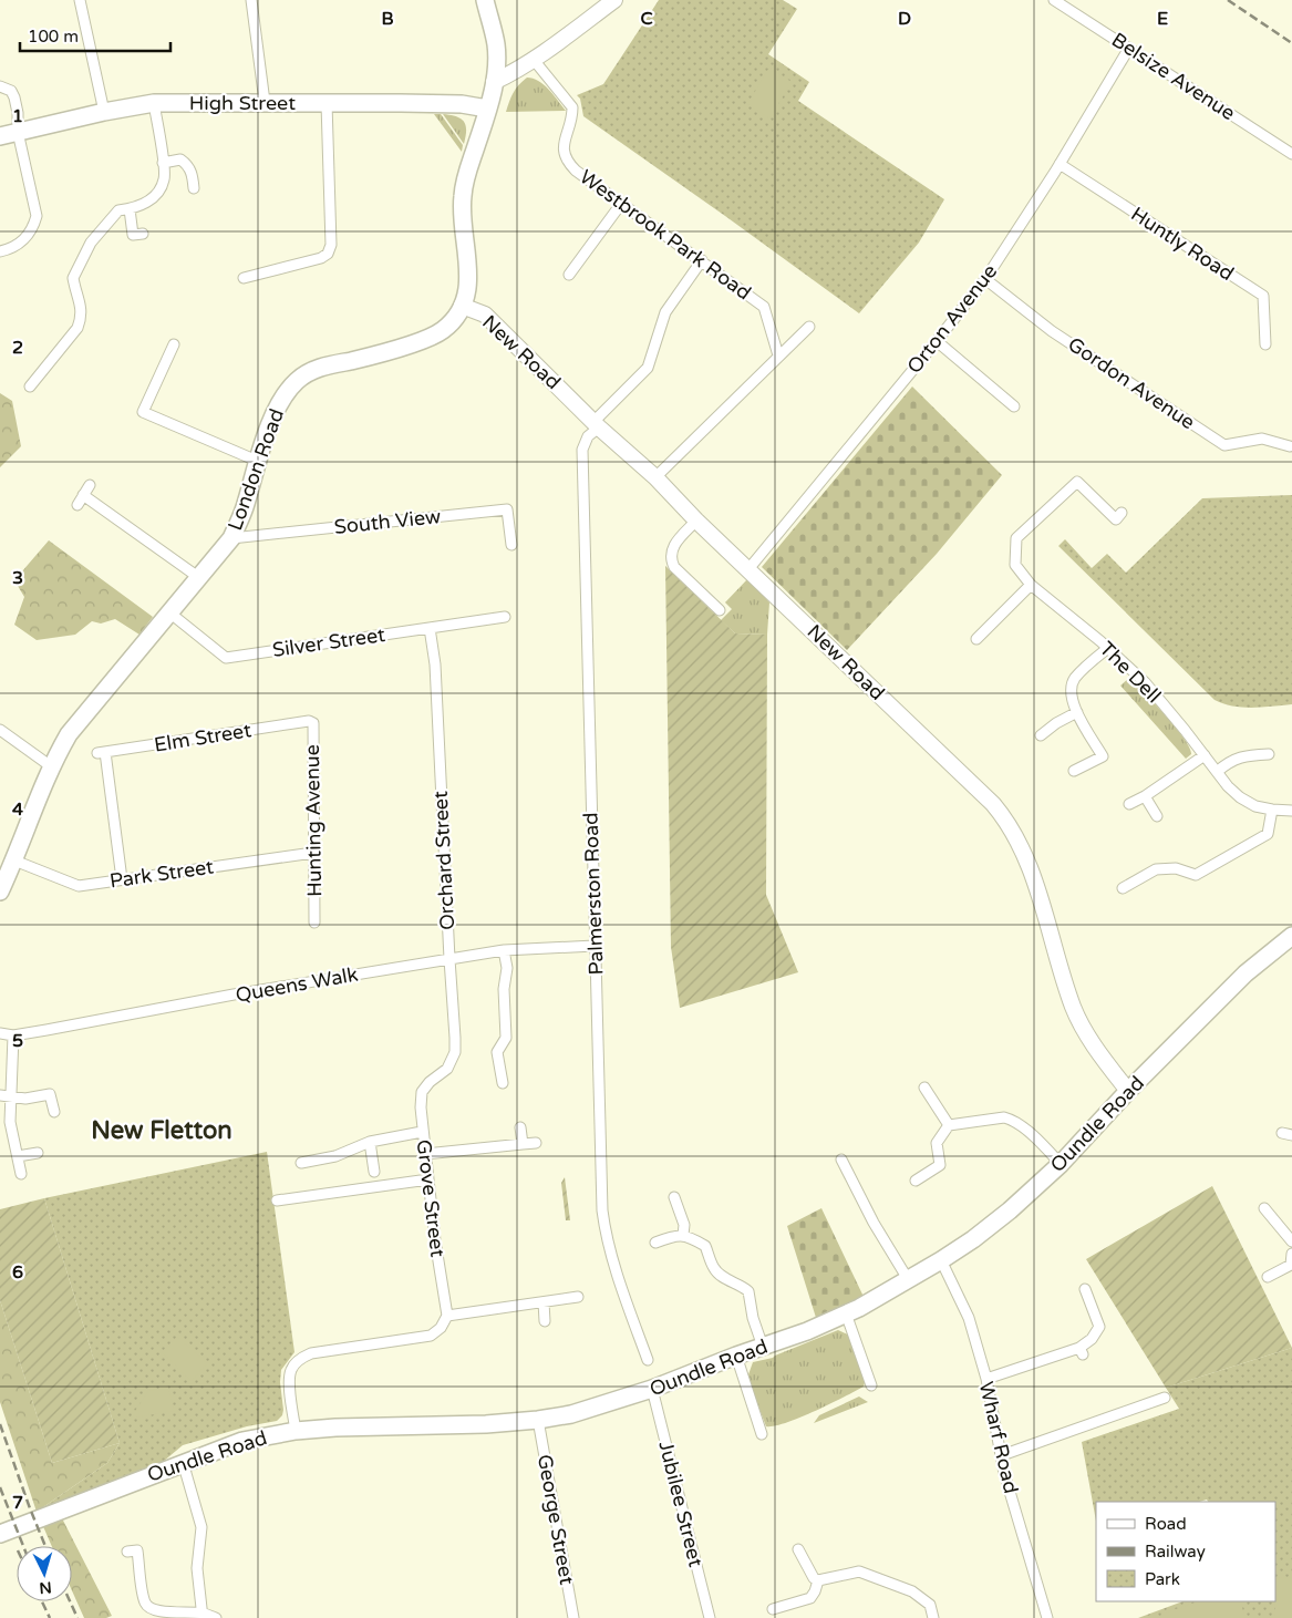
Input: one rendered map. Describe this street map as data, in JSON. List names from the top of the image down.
{
  "streets": {
    "main road": ["High Street", "London Road", "Oundle Road"],
    "street": [
      "Belsize Avenue",
      "Westbrook Park Road",
      "Huntly Road",
      "Orton Avenue",
      "New Road",
      "Gordon Avenue",
      "South View",
      "Silver Street",
      "The Dell",
      "Elm Street",
      "Hunting Avenue",
      "Orchard Street",
      "Park Street",
      "Palmerston Road",
      "Queens Walk",
      "Grove Street",
      "Wharf Road",
      "Jubilee Street",
      "George Street"
    ]
  },
  "crossings": [
    ["Belsize Avenue", "Orton Avenue"],
    ["High Street", "London Road"],
    ["Westbrook Park Road", "Palmerston Road"],
    ["Huntly Road", "Orton Avenue"],
    ["Orton Avenue", "New Road"],
    ["Orton Avenue", "Gordon Avenue"],
    ["New Road", "London Road"],
    ["New Road", "Palmerston Road"],
    ["New Road", "Oundle Road"],
    ["London Road", "South View"],
    ["London Road", "Silver Street"],
    ["London Road", "Park Street"],
    ["Silver Street", "Orchard Street"],
    ["Elm Street", "Hunting Avenue"],
    ["Elm Street", "Park Street"],
    ["Hunting Avenue", "Park Street"],
    ["Orchard Street", "Queens Walk"],
    ["Orchard Street", "Grove Street"],
    ["Palmerston Road", "Queens Walk"],
    ["Oundle Road", "Wharf Road"],
    ["Oundle Road", "Jubilee Street"],
    ["Oundle Road", "George Street"]
  ],
  "districts": ["New Fletton"],
  "legend": ["Road", "Railway", "Park"],
  "scale_bar": "100 m",
  "north": "bottom",
  "grid": {
    "columns": [
      "B",
      "C",
      "D",
      "E"
    ],
    "rows": [
      "1",
      "2",
      "3",
      "4",
      "5",
      "6",
      "7"
    ]
  }
}
